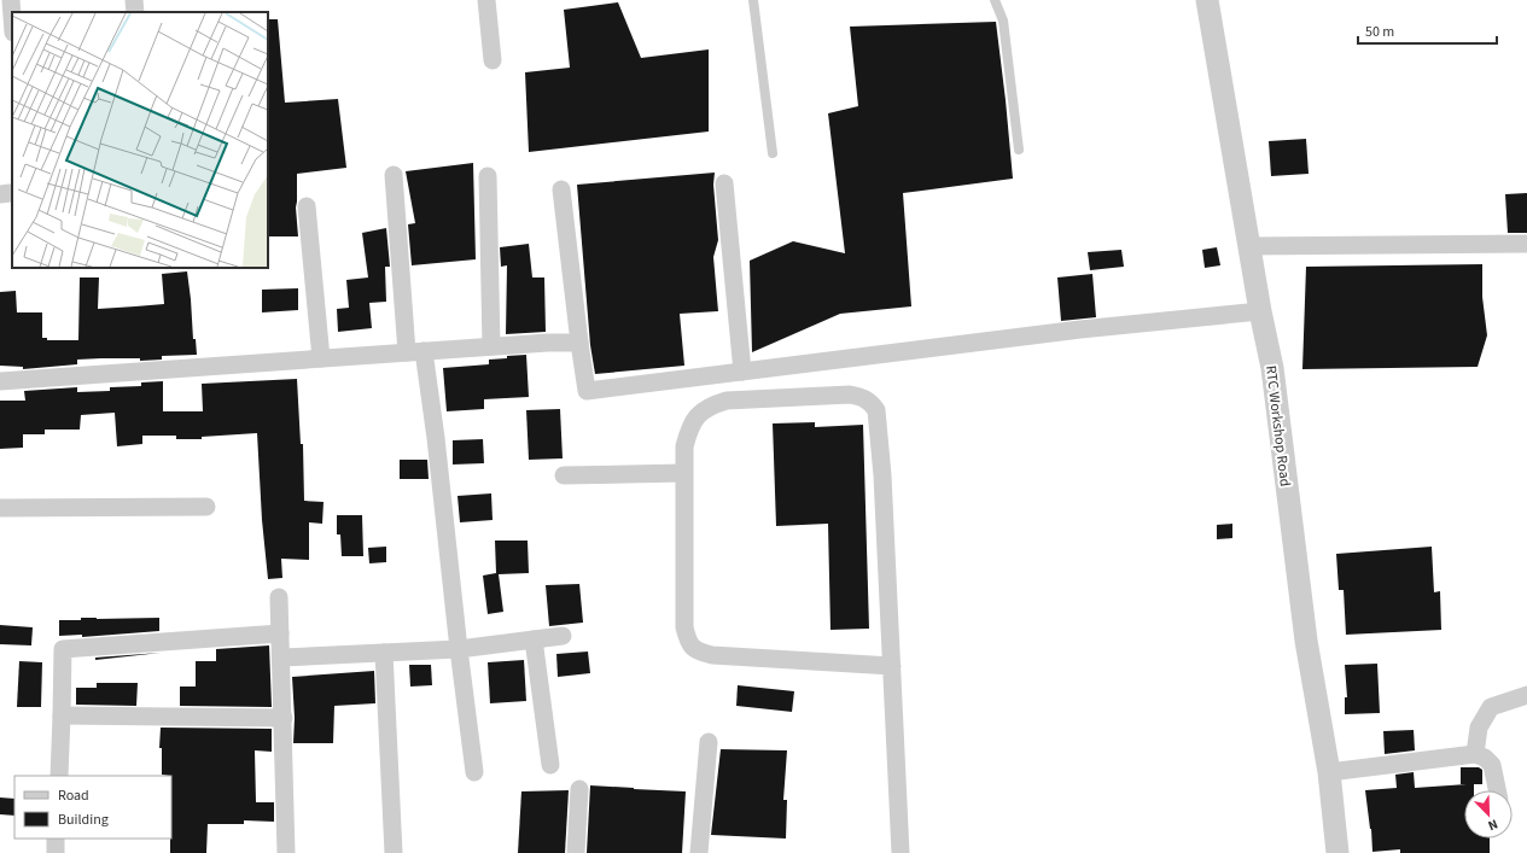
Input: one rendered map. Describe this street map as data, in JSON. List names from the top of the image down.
{
  "streets": {
    "street": ["RTC Workshop Road"]
  },
  "legend": ["Road", "Building"],
  "scale_bar": "50 m",
  "north": "bottom right"
}
